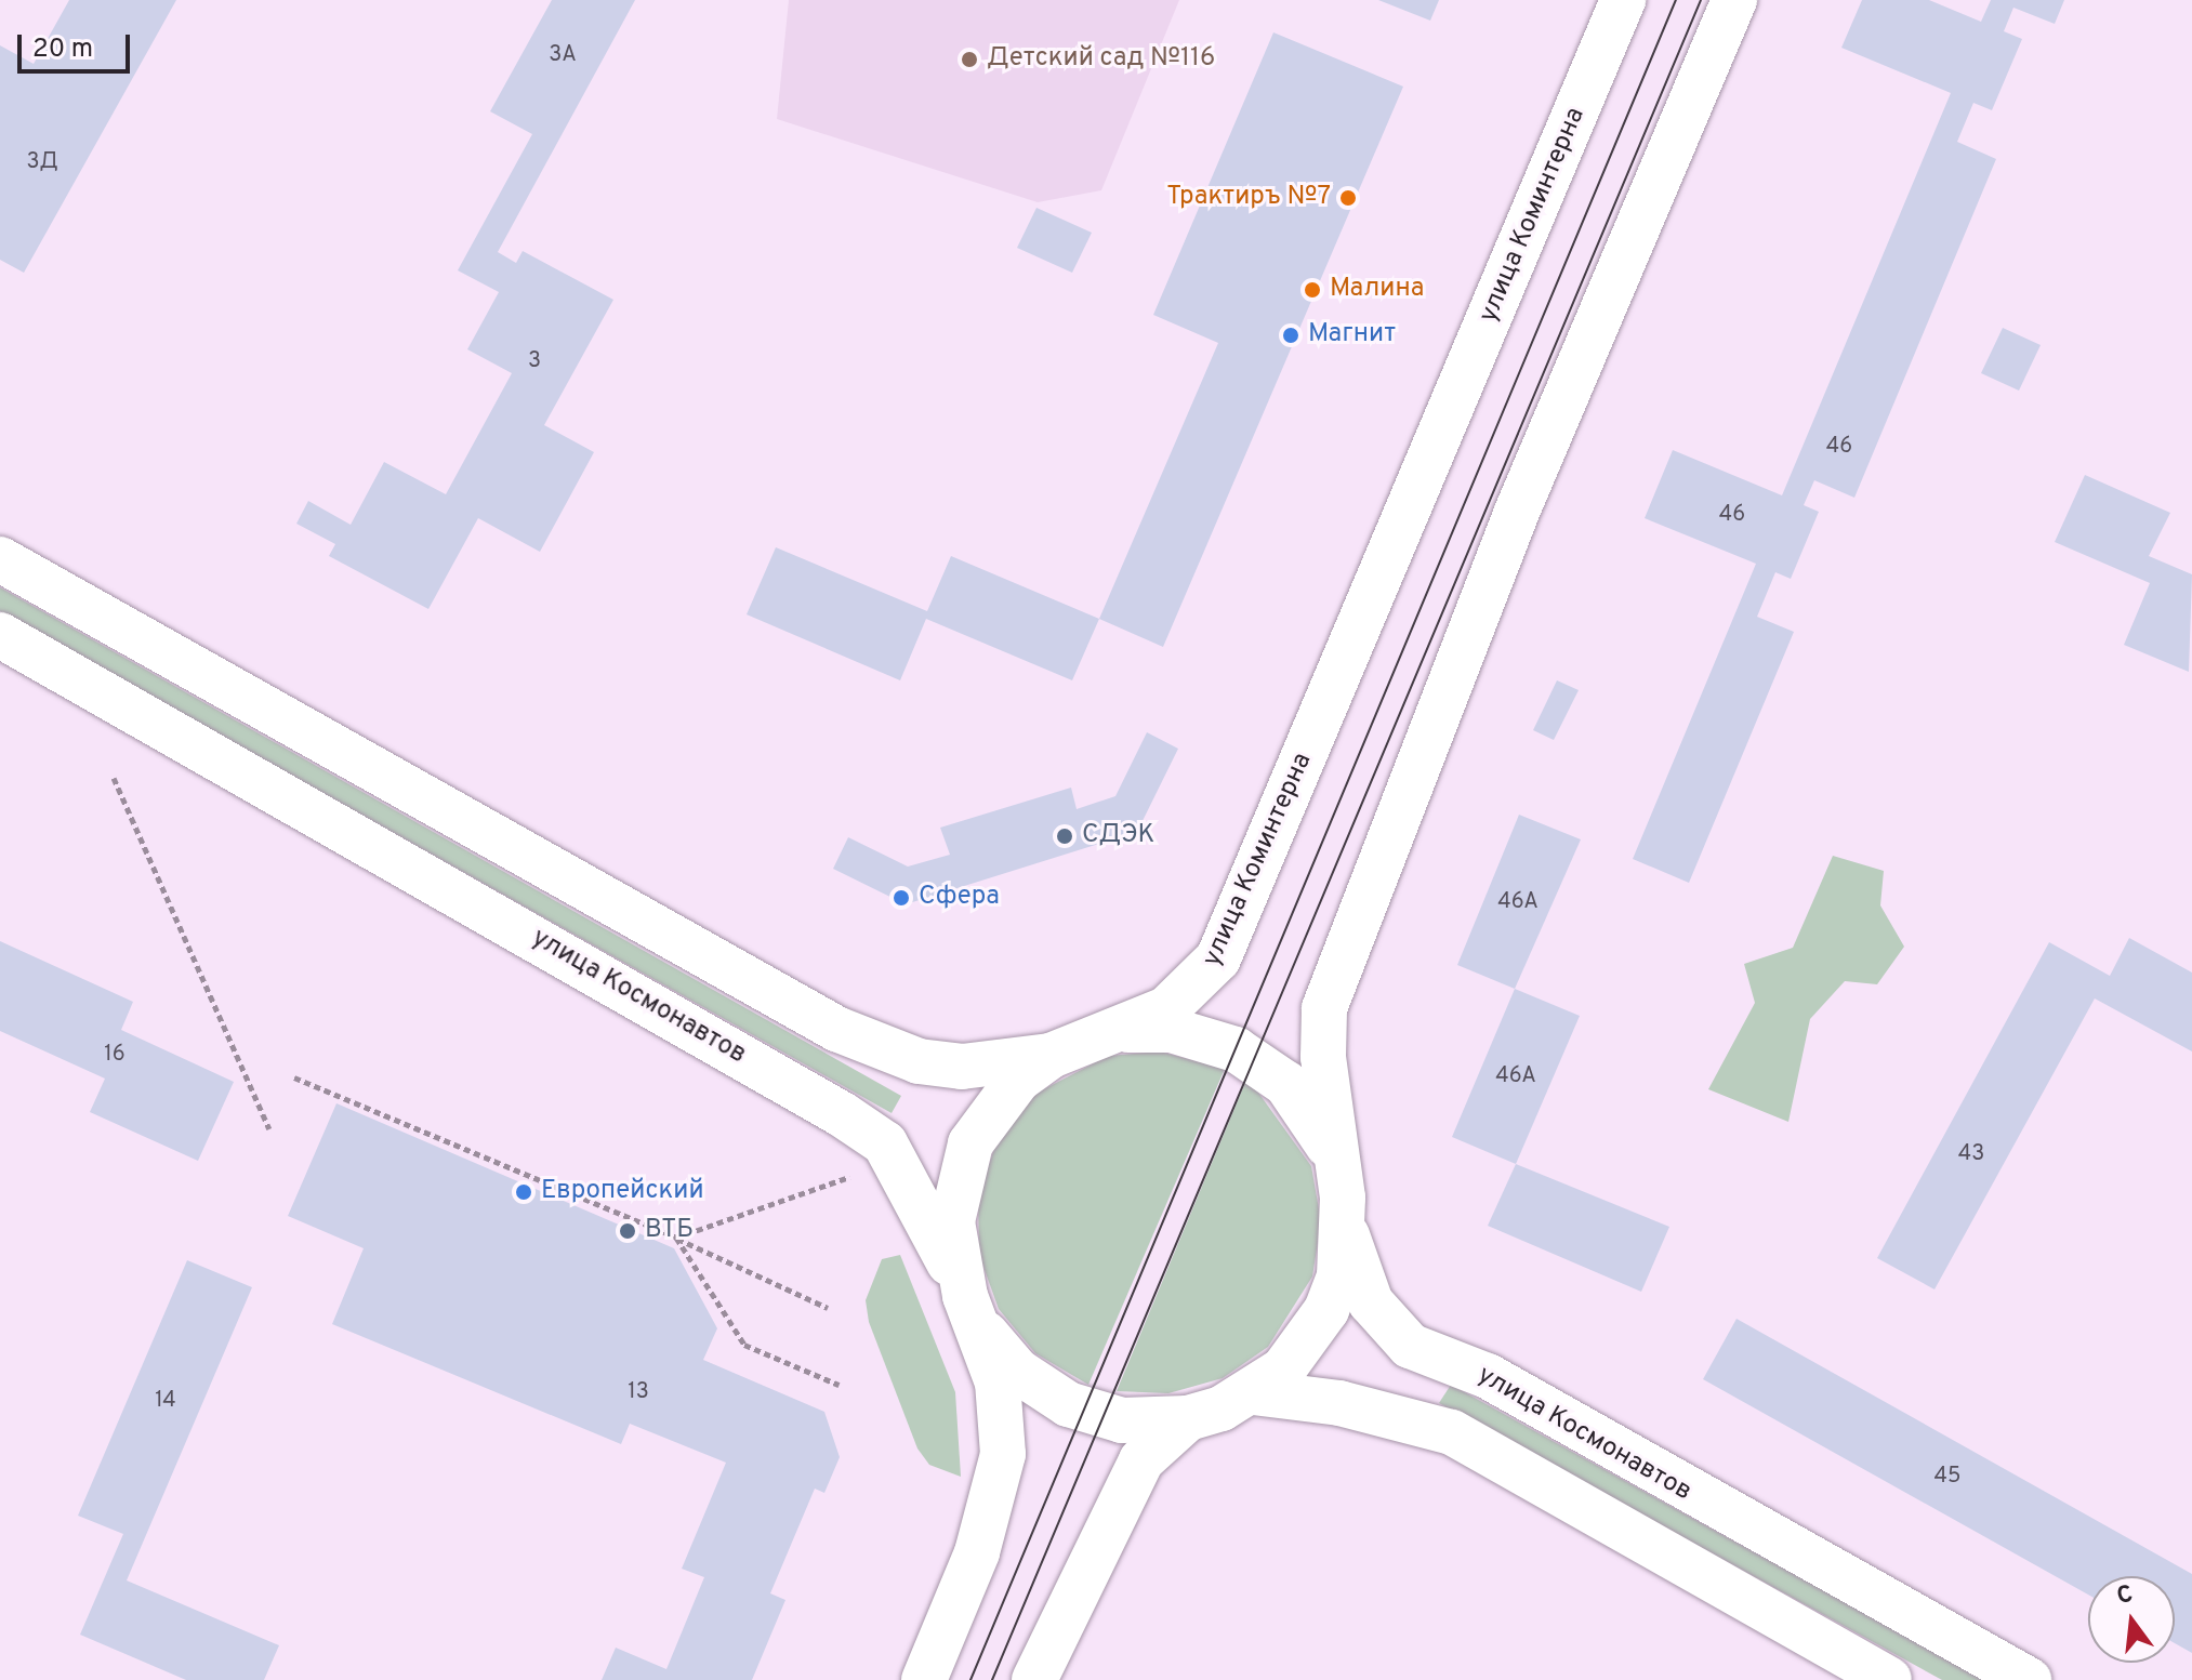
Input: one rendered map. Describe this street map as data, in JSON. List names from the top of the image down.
{
  "streets": {
    "street": ["улица Коминтерна", "улица Космонавтов"]
  },
  "crossings": [
    ["улица Коминтерна", "улица Космонавтов"]
  ],
  "places": [
    "Детский сад №116",
    "Трактиръ №7",
    "Малина",
    "Магнит",
    "СДЭК",
    "Сфера",
    "Европейский",
    "ВТБ"
  ],
  "house_numbers": [
    "3А",
    "3Д",
    "3",
    "46",
    "46",
    "46А",
    "16",
    "46А",
    "43",
    "13",
    "14",
    "45"
  ],
  "scale_bar": "20 m",
  "north": "top"
}
